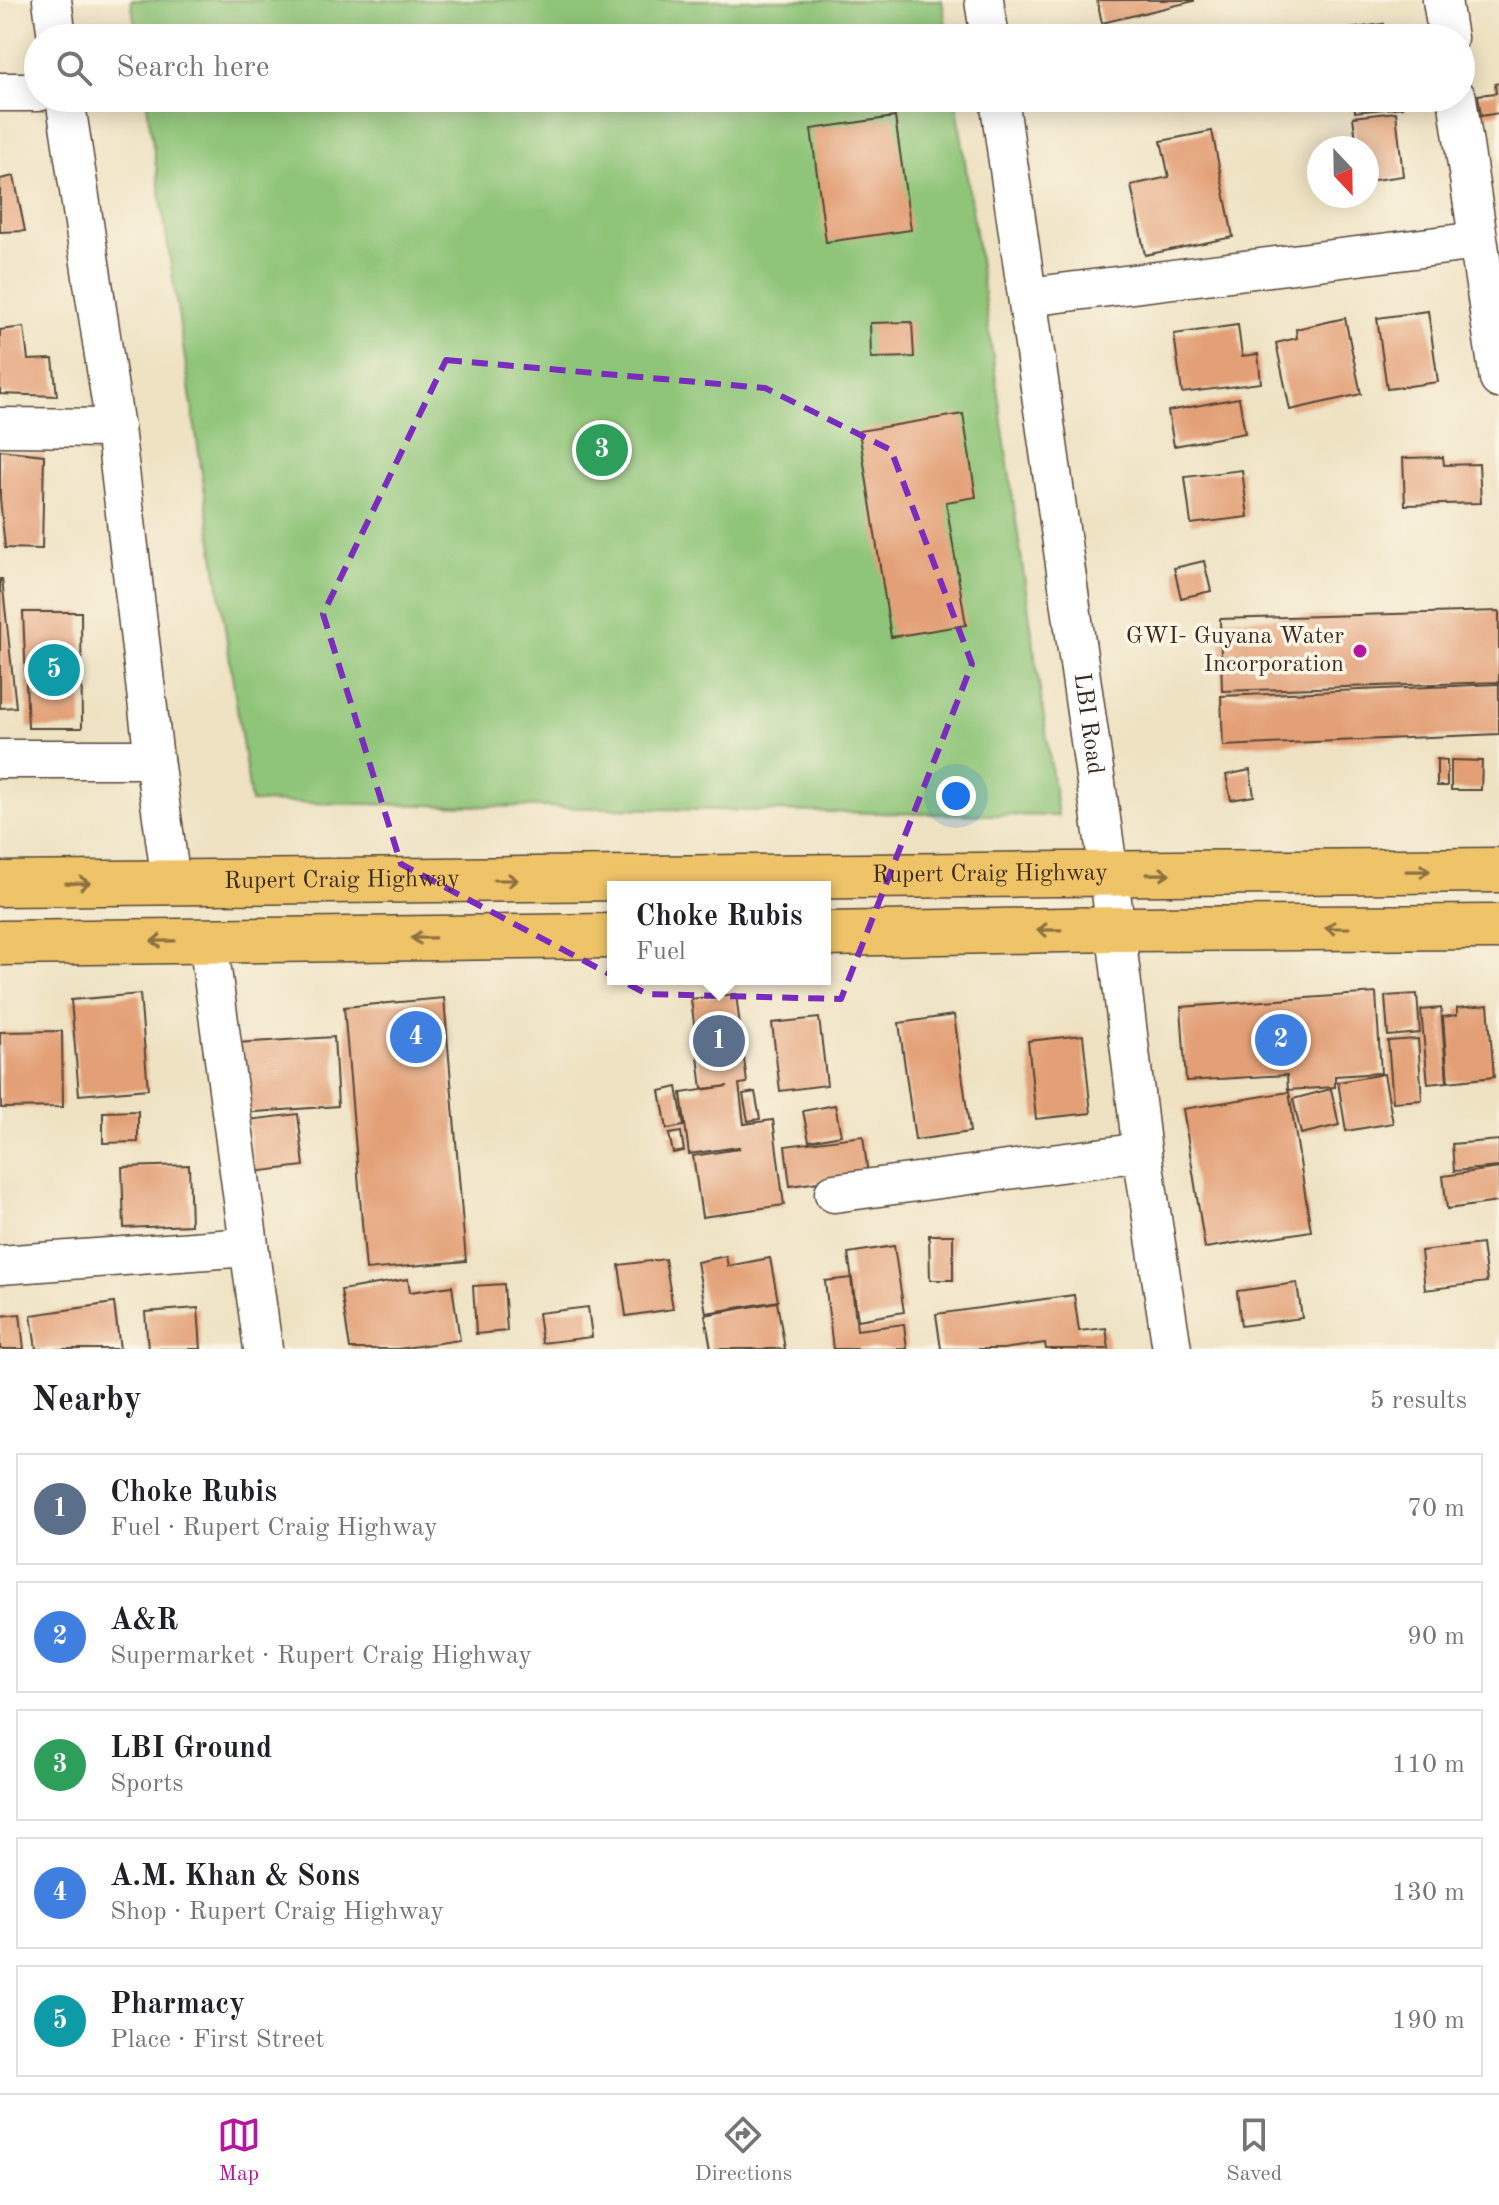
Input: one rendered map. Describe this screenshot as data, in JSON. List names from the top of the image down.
{
  "streets": {
    "main road": ["Rupert Craig Highway"],
    "street": ["LBI Road"]
  },
  "crossings": [
    ["LBI Road", "Rupert Craig Highway"]
  ],
  "places": ["GWI- Guyana Water Incorporation"],
  "north": "bottom",
  "page": {
    "search": "Search here",
    "pins": [
      "3",
      "5",
      "4",
      "2",
      "1"
    ],
    "popup": ["Choke Rubis", "Fuel"],
    "heading": ["Nearby", "5 results"],
    "list": [
      {
        "mark": "1",
        "name": "Choke Rubis",
        "note": "Fuel · Rupert Craig Highway",
        "value": "70 m"
      },
      {
        "mark": "2",
        "name": "A&R",
        "note": "Supermarket · Rupert Craig Highway",
        "value": "90 m"
      },
      {
        "mark": "3",
        "name": "LBI Ground",
        "note": "Sports",
        "value": "110 m"
      },
      {
        "mark": "4",
        "name": "A.M. Khan & Sons",
        "note": "Shop · Rupert Craig Highway",
        "value": "130 m"
      },
      {
        "mark": "5",
        "name": "Pharmacy",
        "note": "Place · First Street",
        "value": "190 m"
      }
    ],
    "nav": ["Map", "Directions", "Saved"]
  }
}
